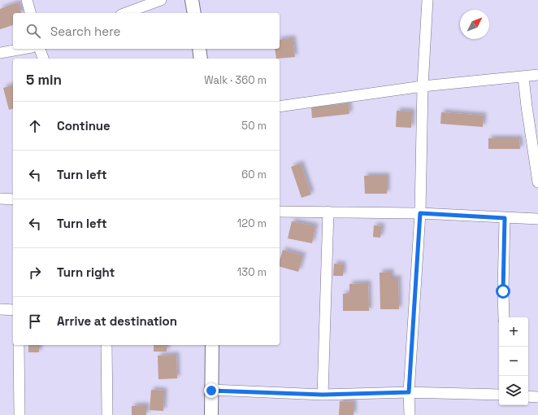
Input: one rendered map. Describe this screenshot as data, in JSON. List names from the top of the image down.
{
  "north": "top right",
  "page": {
    "search": "Search here",
    "heading": ["5 min", "Walk · 360 m"],
    "list": [
      ["Continue", "50 m"],
      ["Turn left", "60 m"],
      ["Turn left", "120 m"],
      ["Turn right", "130 m"],
      "Arrive at destination"
    ],
    "map_buttons": ["+", "−"]
  }
}
